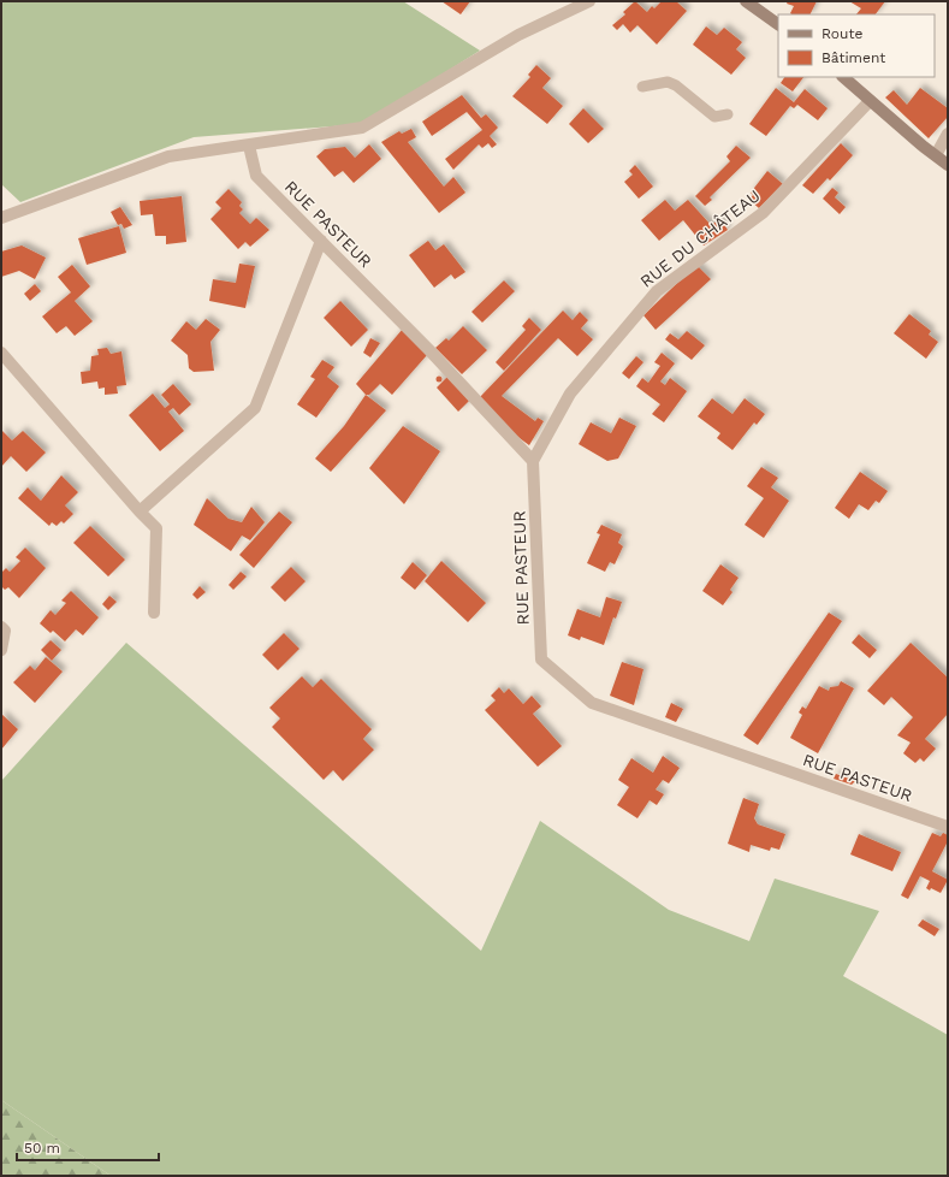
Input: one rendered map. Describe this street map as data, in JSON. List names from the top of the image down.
{
  "streets": {
    "street": ["RUE PASTEUR", "RUE DU CHÂTEAU"]
  },
  "crossings": [
    ["RUE PASTEUR", "RUE DU CHÂTEAU"]
  ],
  "legend": ["Route", "Bâtiment"],
  "scale_bar": "50 m"
}
